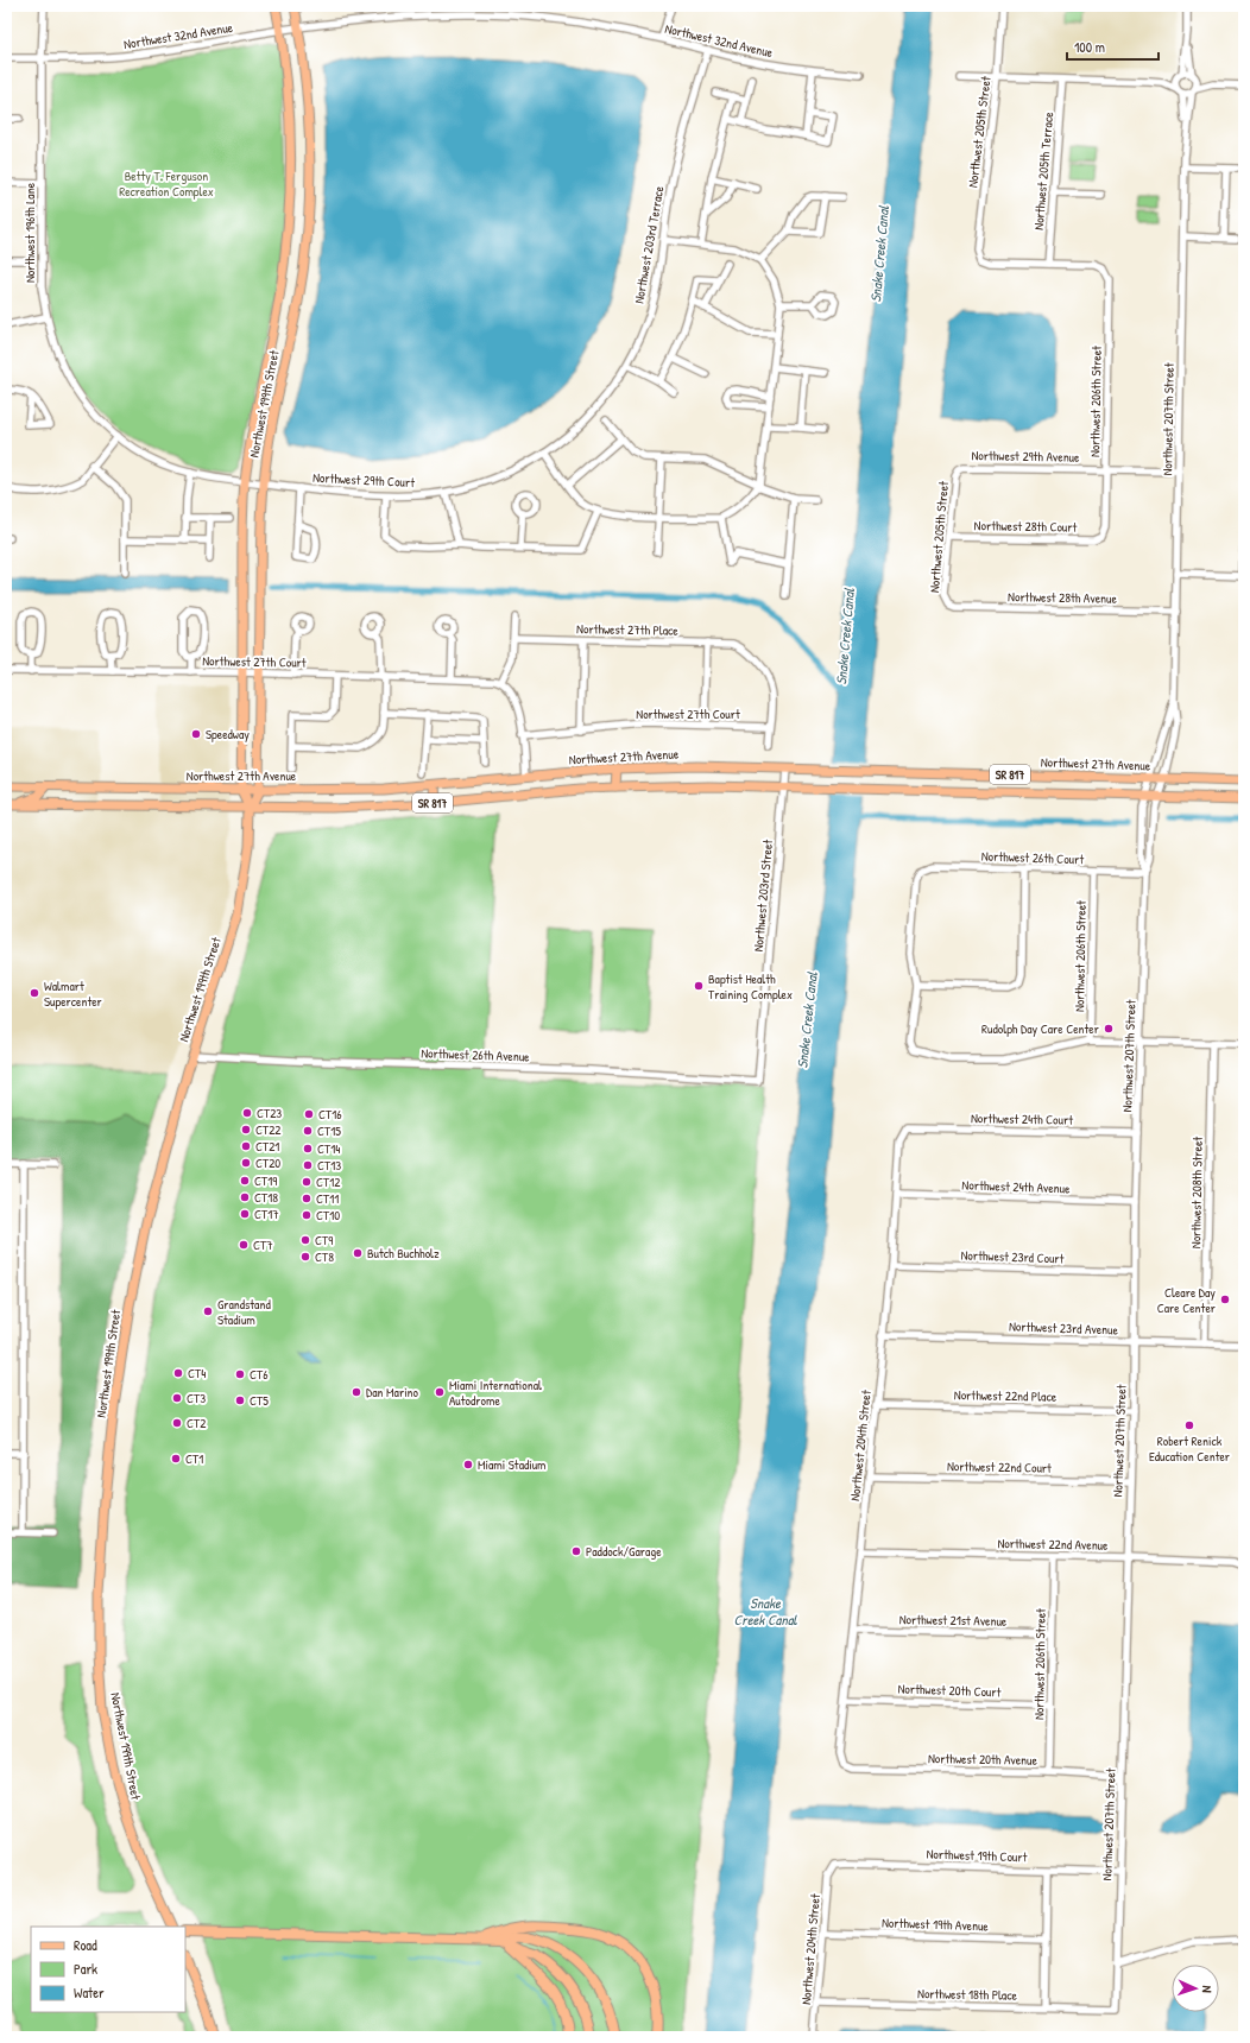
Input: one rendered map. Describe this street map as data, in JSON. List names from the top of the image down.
{
  "streets": {
    "main road": ["Northwest 199th Street", "Northwest 27th Avenue", "SR 817"],
    "street": [
      "Northwest 32nd Avenue",
      "Northwest 205th Street",
      "Northwest 205th Terrace",
      "Northwest 196th Lane",
      "Northwest 203rd Terrace",
      "Northwest 206th Street",
      "Northwest 207th Street",
      "Northwest 29th Avenue",
      "Northwest 29th Court",
      "Northwest 28th Court",
      "Northwest 28th Avenue",
      "Northwest 27th Place",
      "Northwest 27th Court",
      "Northwest 26th Court",
      "Northwest 203rd Street",
      "Northwest 26th Avenue",
      "Northwest 24th Court",
      "Northwest 24th Avenue",
      "Northwest 208th Street",
      "Northwest 23rd Court",
      "Northwest 23rd Avenue",
      "Northwest 22nd Place",
      "Northwest 204th Street",
      "Northwest 22nd Court",
      "Northwest 22nd Avenue",
      "Northwest 21st Avenue",
      "Northwest 20th Court",
      "Northwest 20th Avenue",
      "Northwest 19th Court",
      "Northwest 19th Avenue",
      "Northwest 18th Place"
    ]
  },
  "crossings": [
    ["Northwest 32nd Avenue", "Northwest 196th Lane"],
    ["Northwest 32nd Avenue", "Northwest 203rd Terrace"],
    ["Northwest 32nd Avenue", "Northwest 199th Street"],
    ["Northwest 205th Street", "Northwest 205th Terrace"],
    ["Northwest 205th Street", "Northwest 206th Street"],
    ["Northwest 205th Street", "Northwest 29th Avenue"],
    ["Northwest 205th Street", "Northwest 28th Court"],
    ["Northwest 205th Street", "Northwest 28th Avenue"],
    ["Northwest 205th Terrace", "Northwest 206th Street"],
    ["Northwest 196th Lane", "Northwest 29th Court"],
    ["Northwest 203rd Terrace", "Northwest 29th Court"],
    ["Northwest 206th Street", "Northwest 29th Avenue"],
    ["Northwest 206th Street", "Northwest 28th Court"],
    ["Northwest 206th Street", "Northwest 26th Court"],
    ["Northwest 206th Street", "Northwest 22nd Avenue"],
    ["Northwest 206th Street", "Northwest 21st Avenue"],
    ["Northwest 206th Street", "Northwest 20th Court"],
    ["Northwest 206th Street", "Northwest 20th Avenue"],
    ["Northwest 199th Street", "Northwest 29th Court"],
    ["Northwest 199th Street", "Northwest 27th Court"],
    ["Northwest 199th Street", "Northwest 27th Avenue"],
    ["Northwest 199th Street", "SR 817"],
    ["Northwest 199th Street", "Northwest 26th Avenue"],
    ["Northwest 207th Street", "Northwest 29th Avenue"],
    ["Northwest 207th Street", "Northwest 28th Avenue"],
    ["Northwest 207th Street", "Northwest 27th Avenue"],
    ["Northwest 207th Street", "SR 817"],
    ["Northwest 207th Street", "Northwest 26th Court"],
    ["Northwest 207th Street", "Northwest 24th Court"],
    ["Northwest 207th Street", "Northwest 24th Avenue"],
    ["Northwest 207th Street", "Northwest 23rd Court"],
    ["Northwest 207th Street", "Northwest 23rd Avenue"],
    ["Northwest 207th Street", "Northwest 22nd Place"],
    ["Northwest 207th Street", "Northwest 22nd Court"],
    ["Northwest 207th Street", "Northwest 22nd Avenue"],
    ["Northwest 207th Street", "Northwest 20th Avenue"],
    ["Northwest 207th Street", "Northwest 19th Court"],
    ["Northwest 207th Street", "Northwest 18th Place"],
    ["Northwest 27th Place", "Northwest 27th Court"],
    ["Northwest 27th Avenue", "Northwest 203rd Street"],
    ["SR 817", "Northwest 203rd Street"],
    ["Northwest 203rd Street", "Northwest 26th Avenue"],
    ["Northwest 24th Court", "Northwest 204th Street"],
    ["Northwest 24th Avenue", "Northwest 204th Street"],
    ["Northwest 208th Street", "Northwest 23rd Avenue"],
    ["Northwest 23rd Court", "Northwest 204th Street"],
    ["Northwest 23rd Avenue", "Northwest 204th Street"],
    ["Northwest 22nd Place", "Northwest 204th Street"],
    ["Northwest 204th Street", "Northwest 22nd Court"],
    ["Northwest 204th Street", "Northwest 22nd Avenue"],
    ["Northwest 204th Street", "Northwest 21st Avenue"],
    ["Northwest 204th Street", "Northwest 20th Court"],
    ["Northwest 204th Street", "Northwest 20th Avenue"],
    ["Northwest 204th Street", "Northwest 19th Court"],
    ["Northwest 204th Street", "Northwest 19th Avenue"],
    ["Northwest 204th Street", "Northwest 18th Place"]
  ],
  "water": ["Snake Creek Canal"],
  "parks": ["Betty T. Ferguson Recreation Complex"],
  "places": [
    "Speedway",
    "Baptist Health Training Complex",
    "Walmart Supercenter",
    "Rudolph Day Care Center",
    "CT23",
    "CT16",
    "CT22",
    "CT15",
    "CT21",
    "CT14",
    "CT20",
    "CT13",
    "CT19",
    "CT12",
    "CT18",
    "CT11",
    "CT17",
    "CT10",
    "CT9",
    "CT7",
    "Butch Buchholz",
    "CT8",
    "Cleare Day Care Center",
    "Grandstand Stadium",
    "CT4",
    "CT6",
    "Dan Marino",
    "Miami International Autodrome",
    "CT3",
    "CT5",
    "CT2",
    "Robert Renick Education Center",
    "CT1",
    "Miami Stadium",
    "Paddock/Garage"
  ],
  "legend": ["Road", "Park", "Water"],
  "scale_bar": "100 m",
  "north": "right"
}
